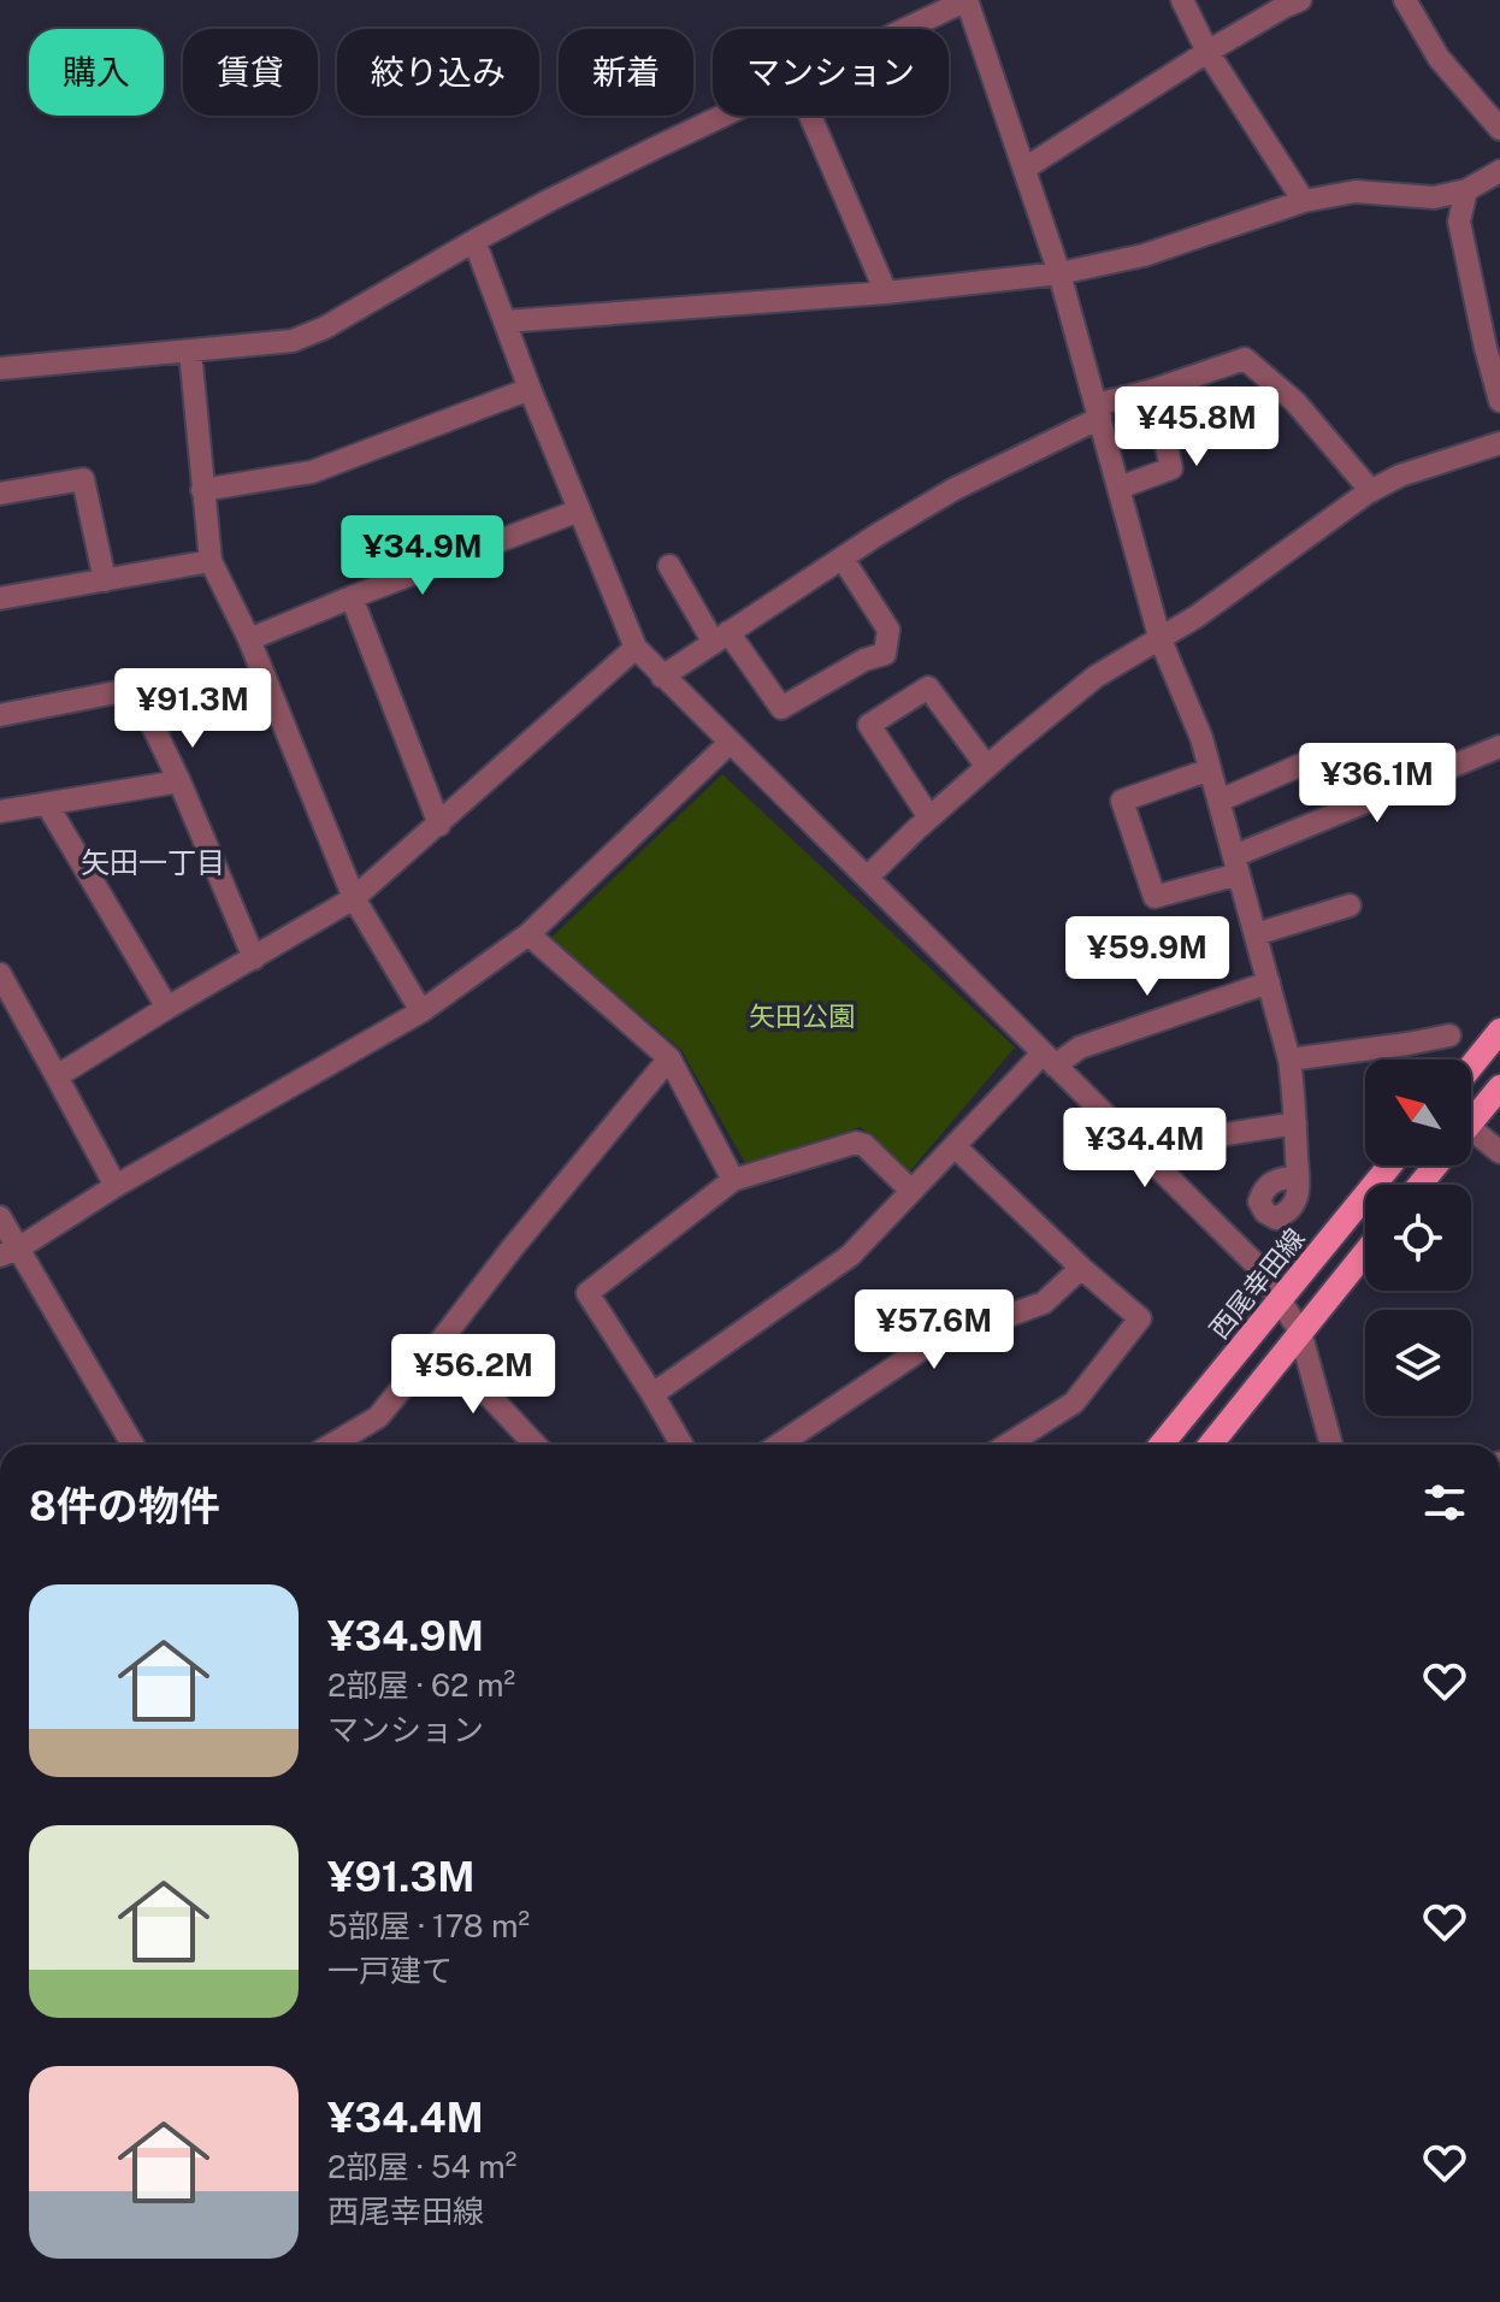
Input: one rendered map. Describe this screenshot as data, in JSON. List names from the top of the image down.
{
  "streets": {
    "main road": ["西尾幸田線"]
  },
  "districts": ["矢田一丁目"],
  "parks": ["矢田公園"],
  "north": "top left",
  "page": {
    "chip": [
      "購入",
      "賃貸",
      "絞り込み",
      "新着",
      "マンション"
    ],
    "price": [
      "¥45.8M",
      "¥34.9M",
      "¥91.3M",
      "¥36.1M",
      "¥59.9M",
      "¥34.4M",
      "¥57.6M",
      "¥56.2M"
    ],
    "heading": "8件の物件",
    "list": [
      {
        "name": "¥34.9M",
        "note": "2部屋 · 62 m² · マンション"
      },
      {
        "name": "¥91.3M",
        "note": "5部屋 · 178 m² · 一戸建て"
      },
      {
        "name": "¥34.4M",
        "note": "2部屋 · 54 m² · 西尾幸田線"
      }
    ]
  }
}
